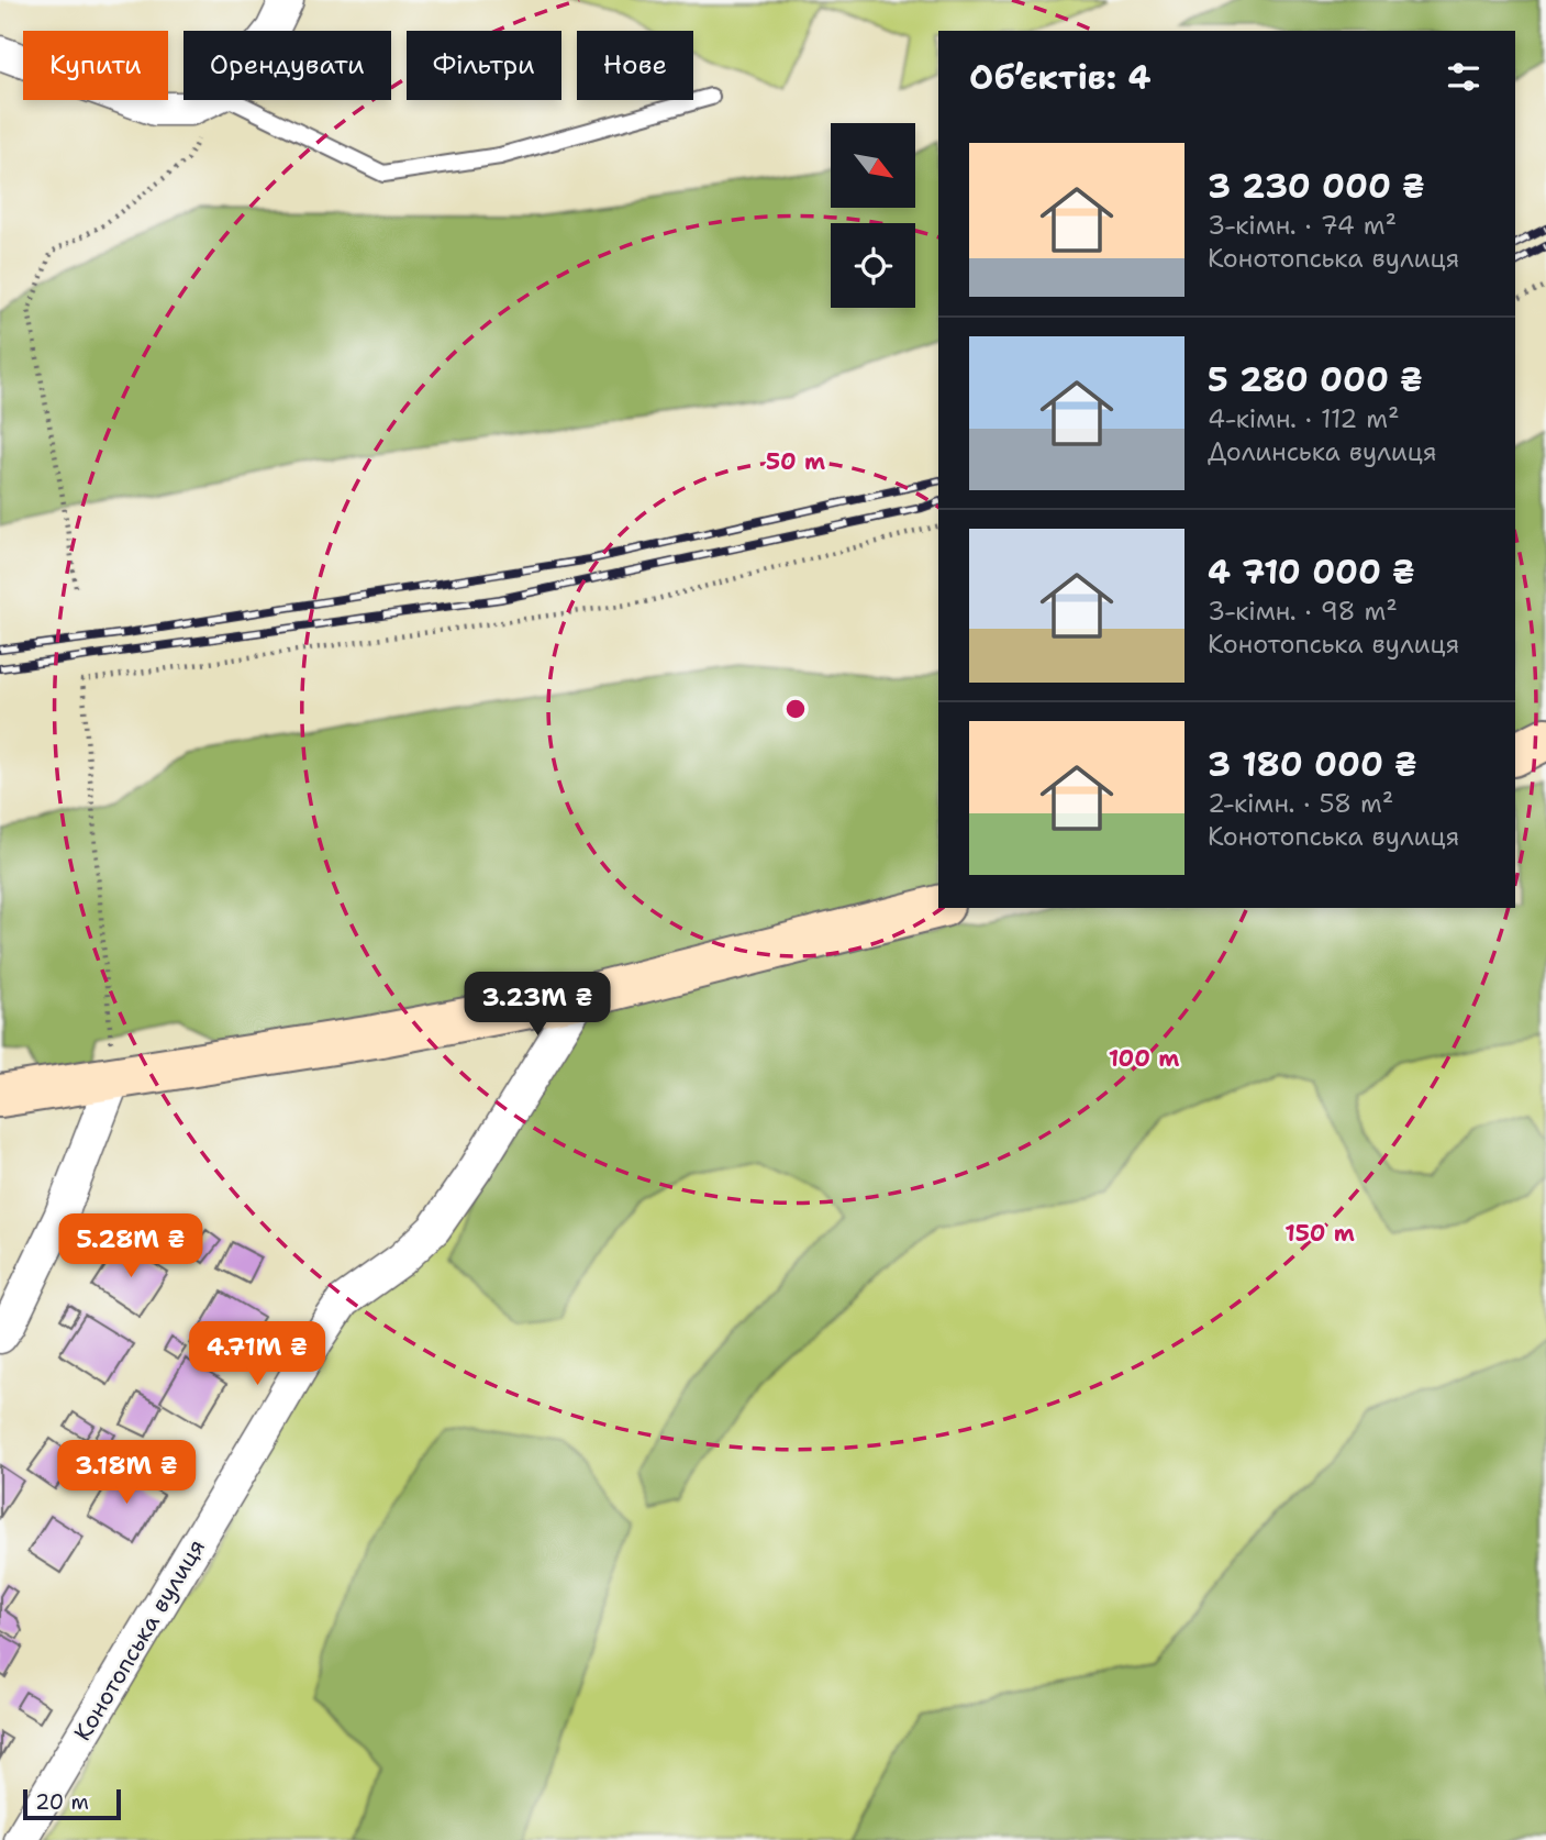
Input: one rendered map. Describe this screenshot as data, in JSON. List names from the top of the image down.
{
  "streets": {
    "street": ["Конотопська вулиця"]
  },
  "scale_bar": "20 m",
  "north": "bottom right",
  "page": {
    "chip": [
      "Купити",
      "Орендувати",
      "Фільтри",
      "Нове"
    ],
    "heading": "Об’єктів: 4",
    "list": [
      {
        "name": "3 230 000 ₴",
        "note": "3-кімн. · 74 m² · Конотопська вулиця"
      },
      {
        "name": "5 280 000 ₴",
        "note": "4-кімн. · 112 m² · Долинська вулиця"
      },
      {
        "name": "4 710 000 ₴",
        "note": "3-кімн. · 98 m² · Конотопська вулиця"
      },
      {
        "name": "3 180 000 ₴",
        "note": "2-кімн. · 58 m² · Конотопська вулиця"
      }
    ],
    "price": [
      "3.23M ₴",
      "5.28M ₴",
      "4.71M ₴",
      "3.18M ₴"
    ],
    "scale": "20 m"
  },
  "rings": ["50 m", "100 m", "150 m"]
}
